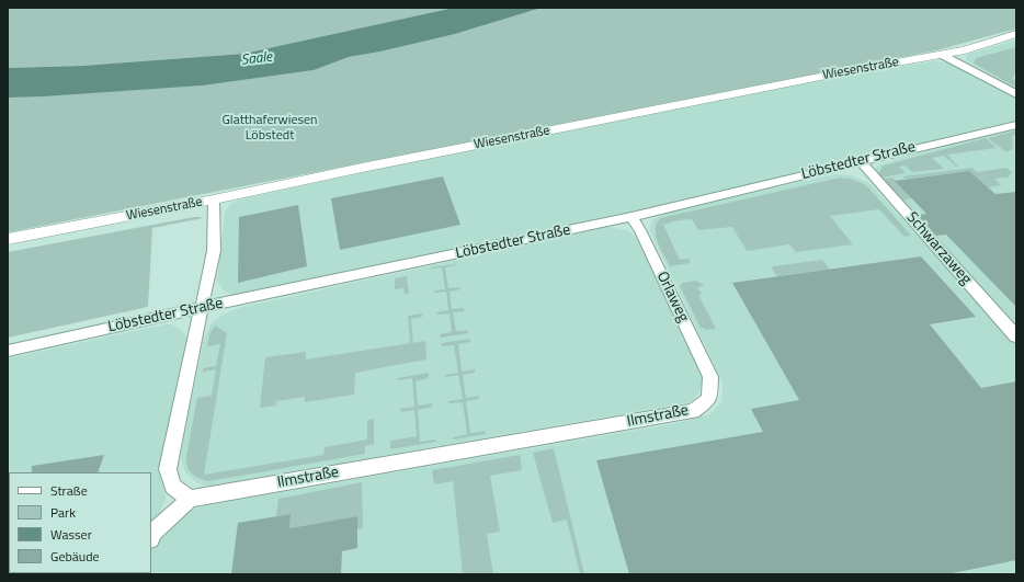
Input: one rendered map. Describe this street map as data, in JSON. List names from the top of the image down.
{
  "streets": {
    "street": [
      "Wiesenstraße",
      "Löbstedter Straße",
      "Schwarzaweg",
      "Orlaweg",
      "Ilmstraße"
    ]
  },
  "crossings": [
    ["Löbstedter Straße", "Schwarzaweg"],
    ["Löbstedter Straße", "Orlaweg"],
    ["Orlaweg", "Ilmstraße"]
  ],
  "water": ["Saale"],
  "parks": ["Glatthaferwiesen Löbstedt"],
  "legend": [
    "Straße",
    "Park",
    "Wasser",
    "Gebäude"
  ]
}
